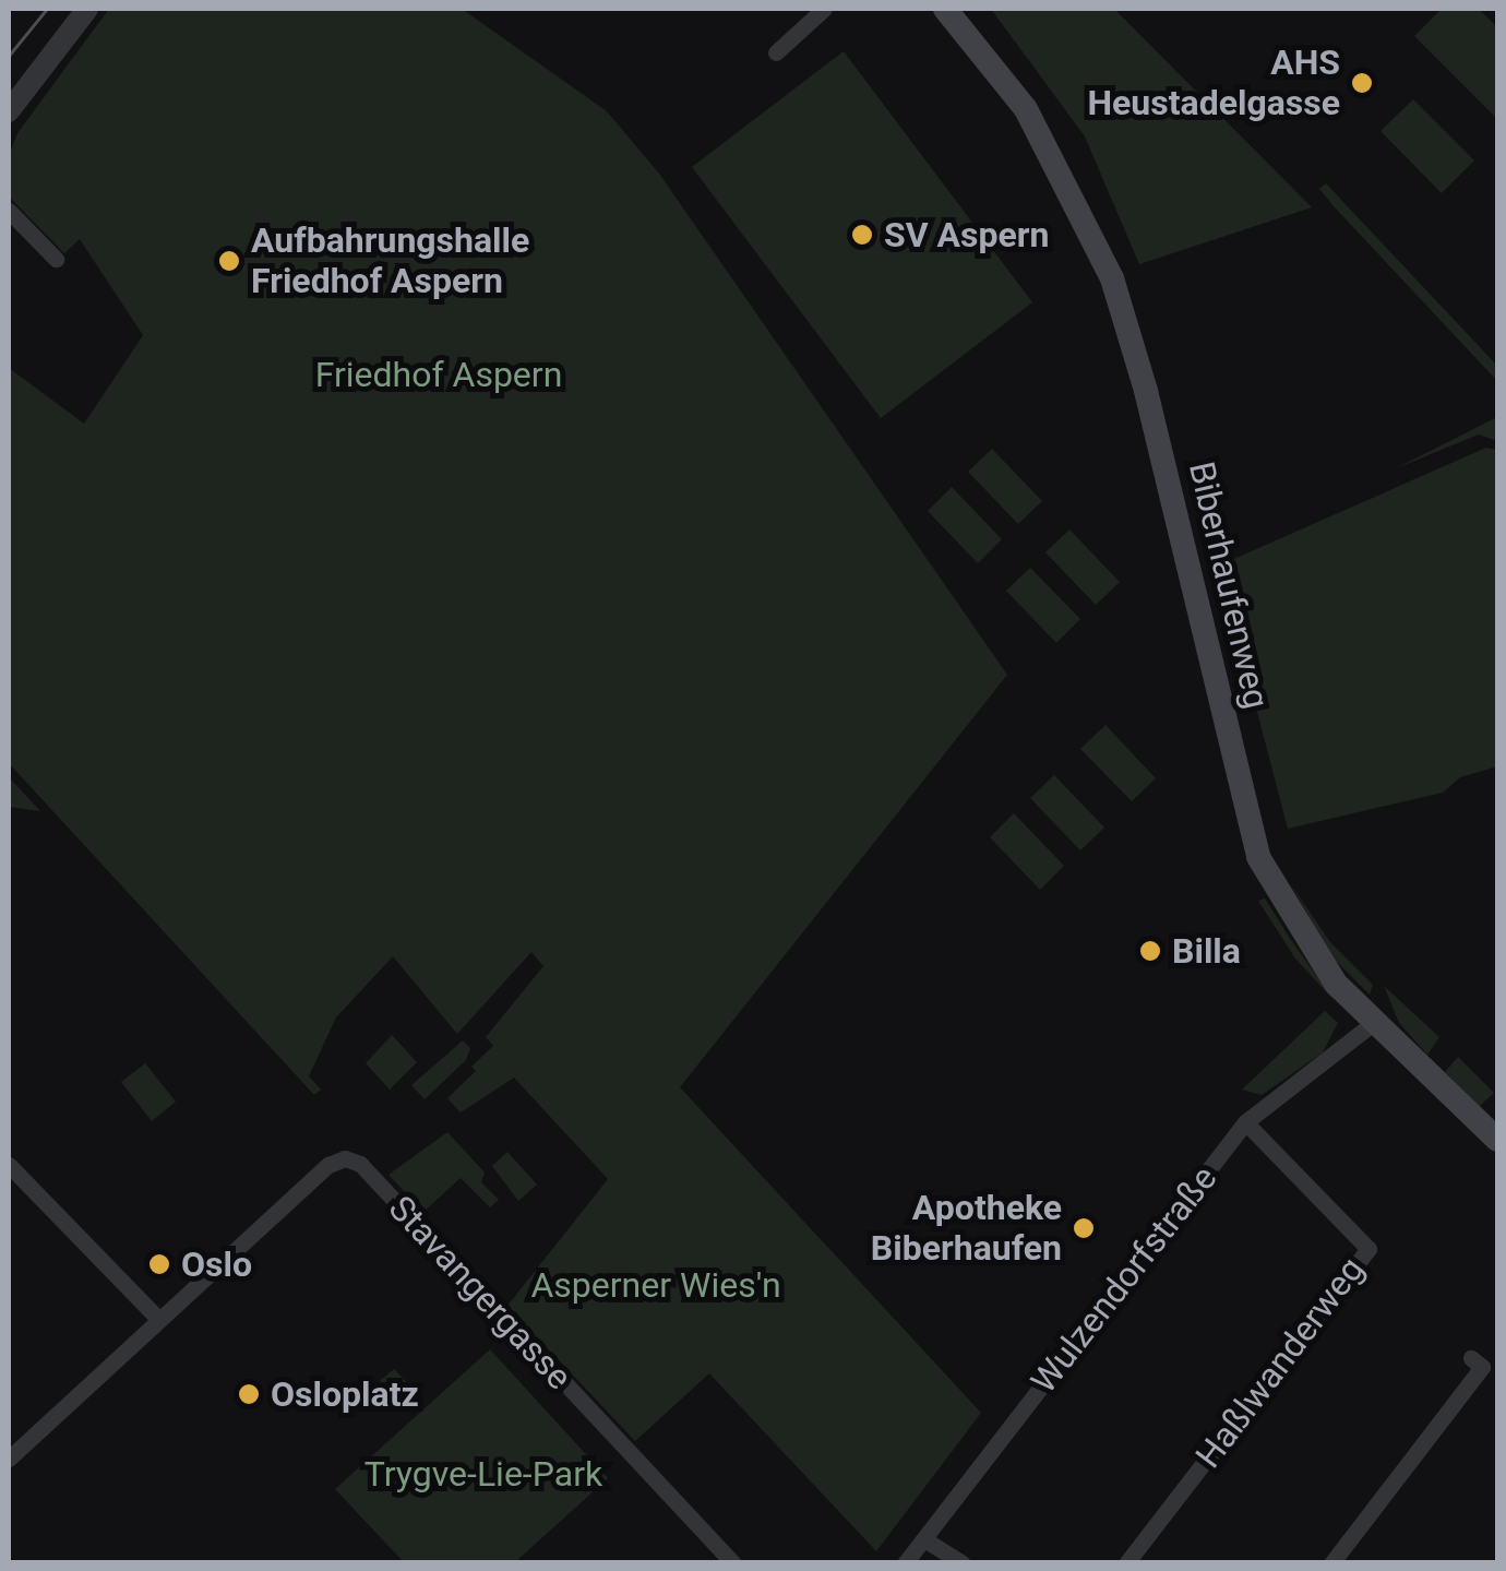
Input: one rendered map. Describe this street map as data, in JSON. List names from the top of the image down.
{
  "streets": {
    "main road": ["Biberhaufenweg"],
    "street": ["Wulzendorfstraße", "Stavangergasse", "Haßlwanderweg"]
  },
  "crossings": [
    ["Biberhaufenweg", "Wulzendorfstraße"],
    ["Wulzendorfstraße", "Haßlwanderweg"]
  ],
  "parks": ["Friedhof Aspern", "Asperner Wies'n", "Trygve-Lie-Park"],
  "places": [
    "AHS Heustadelgasse",
    "SV Aspern",
    "Aufbahrungshalle Friedhof Aspern",
    "Billa",
    "Apotheke Biberhaufen",
    "Oslo",
    "Osloplatz"
  ]
}
